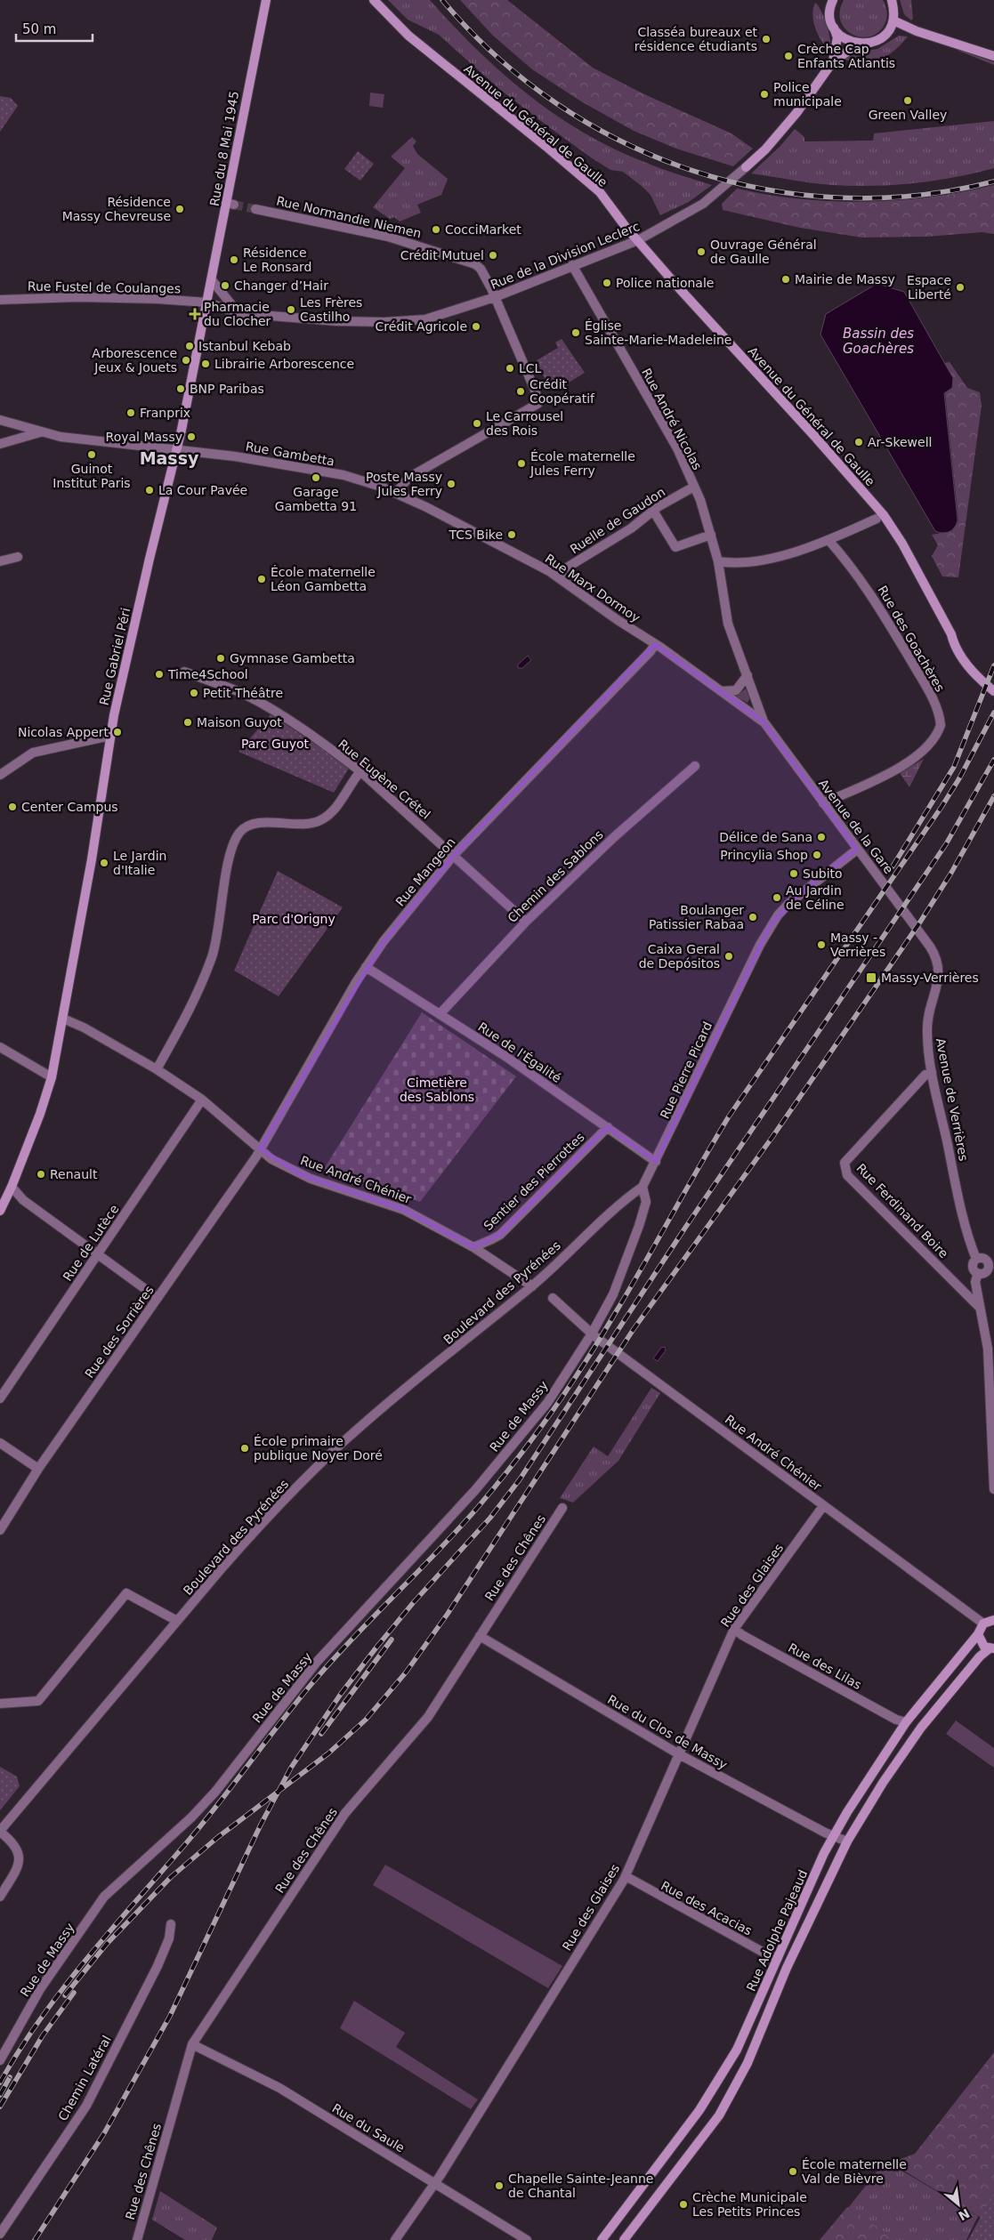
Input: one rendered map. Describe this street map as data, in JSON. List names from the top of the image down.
{
  "streets": {
    "main road": [
      "Avenue du Général de Gaulle",
      "Rue du 8 Mai 1945",
      "Rue de la Division Leclerc",
      "Rue Gabriel Péri",
      "Rue Adolphe Pajeaud"
    ],
    "street": [
      "Rue Normandie Niemen",
      "Rue Fustel de Coulanges",
      "Rue André Nicolas",
      "Rue Gambetta",
      "Ruelle de Gaudon",
      "Rue Marx Dormoy",
      "Rue des Goachères",
      "Rue Eugène Crétel",
      "Avenue de la Gare",
      "Rue Mangeon",
      "Chemin des Sablons",
      "Rue de l'Égalité",
      "Rue Pierre Picard",
      "Avenue de Verrières",
      "Rue André Chénier",
      "Sentier des Pierrottes",
      "Rue Ferdinand Boire",
      "Rue de Lutèce",
      "Boulevard des Pyrénées",
      "Rue des Sorrières",
      "Rue de Massy",
      "Rue des Chênes",
      "Rue des Glaises",
      "Rue des Lilas",
      "Rue du Clos de Massy",
      "Rue des Acacias",
      "Chemin Latéral",
      "Rue du Saule"
    ]
  },
  "crossings": [
    ["Avenue du Général de Gaulle", "Rue de la Division Leclerc"],
    ["Rue du 8 Mai 1945", "Rue de la Division Leclerc"],
    ["Rue du 8 Mai 1945", "Rue Fustel de Coulanges"],
    ["Rue du 8 Mai 1945", "Rue Gabriel Péri"],
    ["Rue Normandie Niemen", "Rue de la Division Leclerc"],
    ["Rue Normandie Niemen", "Rue Gambetta"],
    ["Rue Normandie Niemen", "Rue Marx Dormoy"],
    ["Rue de la Division Leclerc", "Rue Fustel de Coulanges"],
    ["Rue de la Division Leclerc", "Rue André Nicolas"],
    ["Rue de la Division Leclerc", "Rue Gabriel Péri"],
    ["Rue Fustel de Coulanges", "Rue Gabriel Péri"],
    ["Rue André Nicolas", "Ruelle de Gaudon"],
    ["Rue André Nicolas", "Rue Marx Dormoy"],
    ["Rue André Nicolas", "Avenue de la Gare"],
    ["Rue Gambetta", "Rue Marx Dormoy"],
    ["Rue Gambetta", "Rue Gabriel Péri"],
    ["Ruelle de Gaudon", "Rue Marx Dormoy"],
    ["Rue Marx Dormoy", "Avenue de la Gare"],
    ["Rue Marx Dormoy", "Rue Mangeon"],
    ["Rue des Goachères", "Avenue de la Gare"],
    ["Rue Gabriel Péri", "Rue André Chénier"],
    ["Rue Eugène Crétel", "Rue Mangeon"],
    ["Rue Eugène Crétel", "Chemin des Sablons"],
    ["Avenue de la Gare", "Rue Pierre Picard"],
    ["Avenue de la Gare", "Avenue de Verrières"],
    ["Rue Mangeon", "Rue de l'Égalité"],
    ["Rue Mangeon", "Rue André Chénier"],
    ["Rue Mangeon", "Rue des Sorrières"],
    ["Chemin des Sablons", "Rue de l'Égalité"],
    ["Rue de l'Égalité", "Rue Pierre Picard"],
    ["Rue de l'Égalité", "Sentier des Pierrottes"],
    ["Rue Pierre Picard", "Boulevard des Pyrénées"],
    ["Avenue de Verrières", "Rue Ferdinand Boire"],
    ["Rue André Chénier", "Sentier des Pierrottes"],
    ["Rue André Chénier", "Rue de Lutèce"],
    ["Rue André Chénier", "Boulevard des Pyrénées"],
    ["Rue André Chénier", "Rue des Sorrières"],
    ["Rue André Chénier", "Rue de Massy"],
    ["Rue André Chénier", "Rue des Glaises"],
    ["Rue André Chénier", "Rue Adolphe Pajeaud"],
    ["Rue des Chênes", "Rue du Clos de Massy"],
    ["Rue des Chênes", "Rue du Saule"],
    ["Rue des Glaises", "Rue des Lilas"],
    ["Rue des Glaises", "Rue du Clos de Massy"],
    ["Rue des Glaises", "Rue des Acacias"],
    ["Rue des Glaises", "Rue du Saule"],
    ["Rue des Lilas", "Rue Adolphe Pajeaud"],
    ["Rue du Clos de Massy", "Rue Adolphe Pajeaud"],
    ["Rue des Acacias", "Rue Adolphe Pajeaud"]
  ],
  "districts": ["Massy"],
  "water": ["Bassin des Goachères"],
  "parks": ["Parc Guyot", "Parc d'Origny", "Cimetière des Sablons"],
  "places": {
    "other": [
      "Classéa bureaux et résidence étudiants",
      "Crèche Cap Enfants Atlantis",
      "Police municipale",
      "Green Valley",
      "Résidence Massy Chevreuse",
      "CocciMarket",
      "Ouvrage Général de Gaulle",
      "Crédit Mutuel",
      "Résidence Le Ronsard",
      "Mairie de Massy",
      "Police nationale",
      "Changer d’Hair",
      "Espace Liberté",
      "Les Frères Castilho",
      "Crédit Agricole",
      "Église Sainte-Marie-Madeleine",
      "Istanbul Kebab",
      "Arborescence Jeux & Jouets",
      "Librairie Arborescence",
      "LCL",
      "BNP Paribas",
      "Crédit Coopératif",
      "Franprix",
      "Le Carrousel des Rois",
      "Royal Massy",
      "Ar-Skewell",
      "Guinot Institut Paris",
      "École maternelle Jules Ferry",
      "Garage Gambetta 91",
      "Poste Massy Jules Ferry",
      "La Cour Pavée",
      "TCS Bike",
      "École maternelle Léon Gambetta",
      "Gymnase Gambetta",
      "Time4School",
      "Petit Théâtre",
      "Maison Guyot",
      "Nicolas Appert",
      "Center Campus",
      "Délice de Sana",
      "Princylia Shop",
      "Le Jardin d'Italie",
      "Subito",
      "Au Jardin de Céline",
      "Boulanger Patissier Rabaa",
      "Massy - Verrières",
      "Caixa Geral de Depósitos",
      "Renault",
      "École primaire publique Noyer Doré",
      "École maternelle Val de Bièvre",
      "Chapelle Sainte-Jeanne de Chantal",
      "Crèche Municipale Les Petits Princes"
    ],
    "health": ["Pharmacie du Clocher"],
    "transit": ["Massy-Verrières"]
  },
  "scale_bar": "50 m",
  "north": "bottom right"
}
